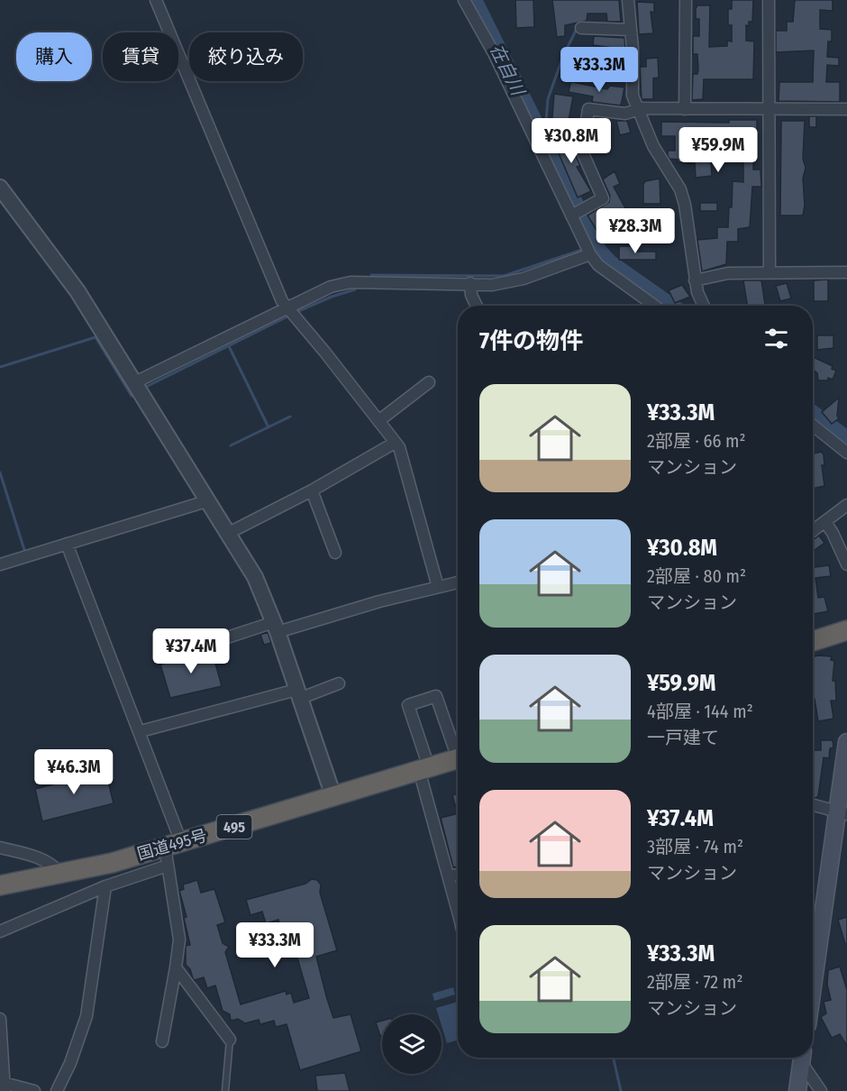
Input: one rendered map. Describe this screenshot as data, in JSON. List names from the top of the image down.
{
  "streets": {
    "highway": ["495", "国道495号"]
  },
  "water": ["在自川"],
  "page": {
    "chip": ["購入", "賃貸", "絞り込み"],
    "price": [
      "¥33.3M",
      "¥30.8M",
      "¥59.9M",
      "¥28.3M",
      "¥37.4M",
      "¥46.3M",
      "¥33.3M"
    ],
    "heading": "7件の物件",
    "list": [
      {
        "name": "¥33.3M",
        "note": "2部屋 · 66 m² · マンション"
      },
      {
        "name": "¥30.8M",
        "note": "2部屋 · 80 m² · マンション"
      },
      {
        "name": "¥59.9M",
        "note": "4部屋 · 144 m² · 一戸建て"
      },
      {
        "name": "¥37.4M",
        "note": "3部屋 · 74 m² · マンション"
      },
      {
        "name": "¥33.3M",
        "note": "2部屋 · 72 m² · マンション"
      }
    ]
  }
}
